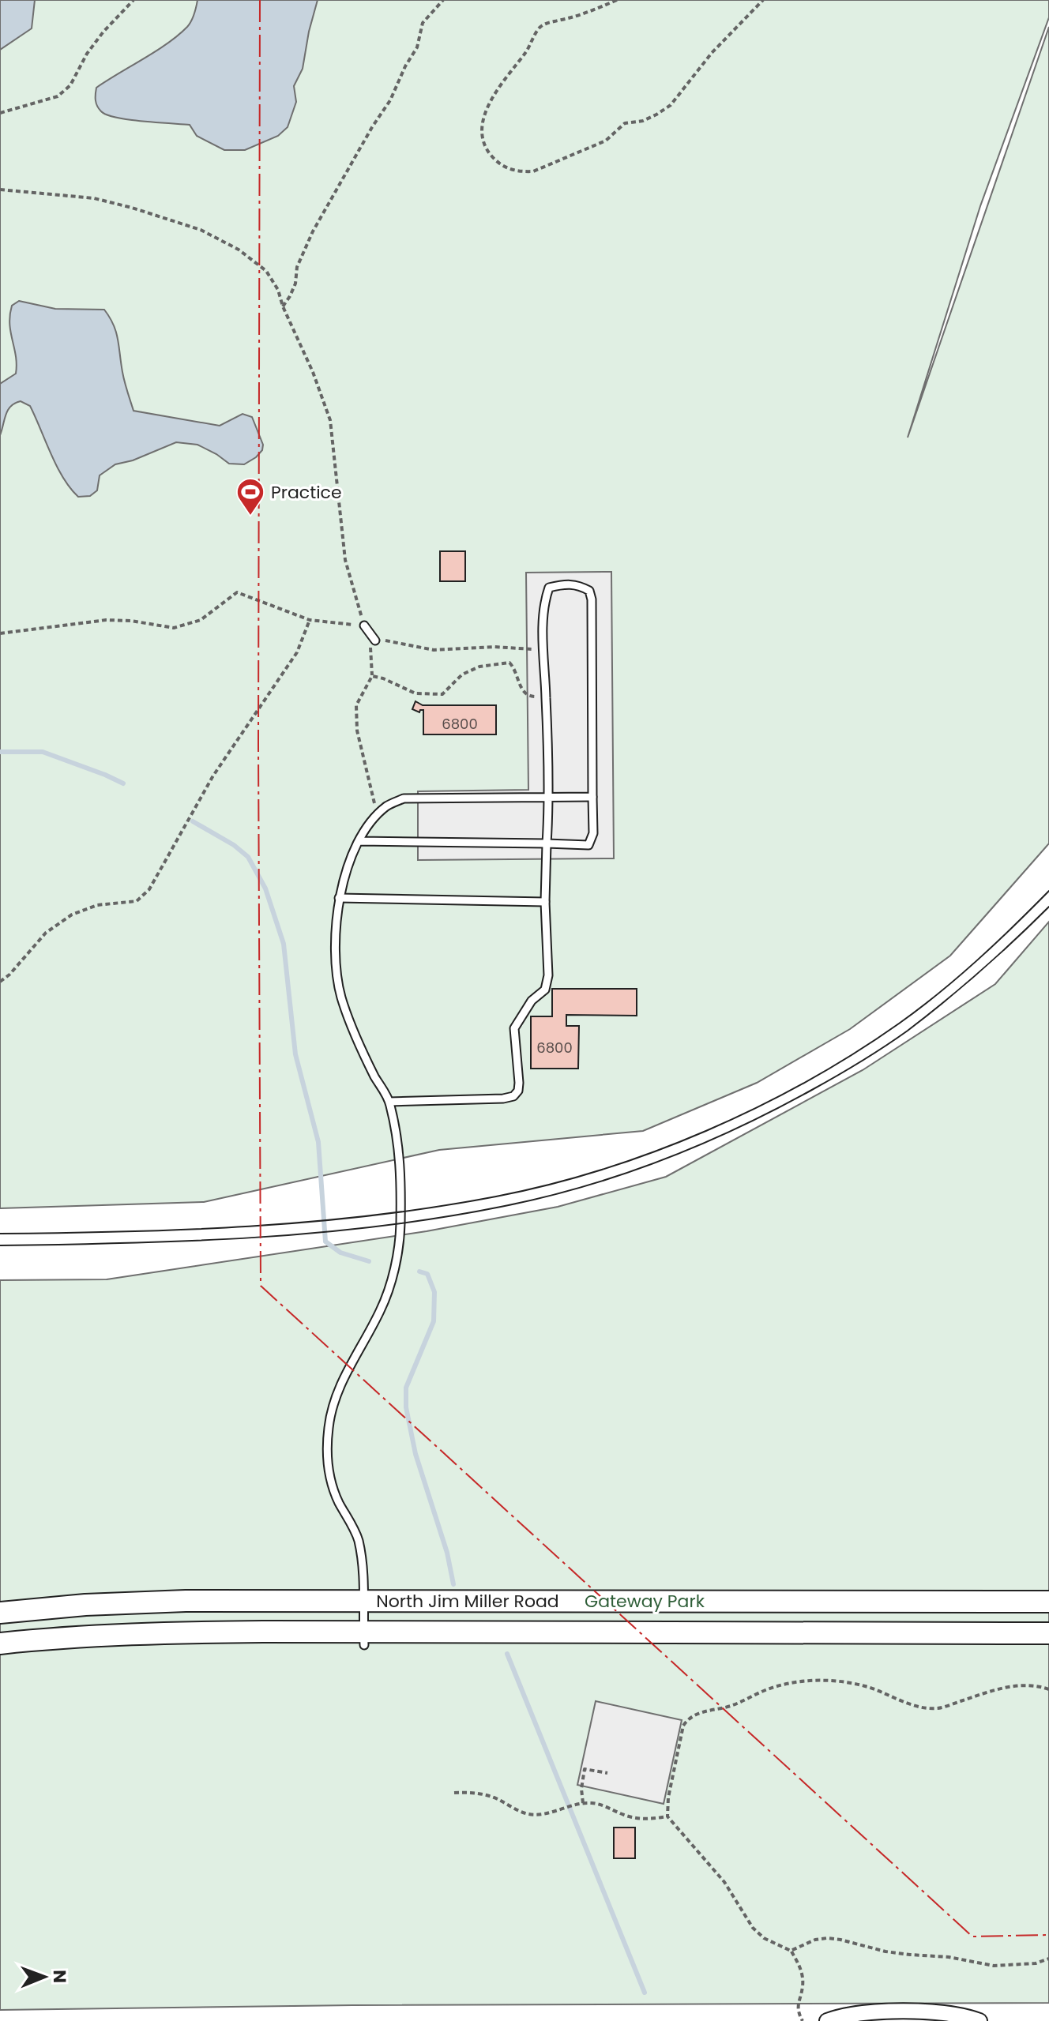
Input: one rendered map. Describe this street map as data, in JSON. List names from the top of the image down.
{
  "streets": {
    "main road": ["North Jim Miller Road"]
  },
  "parks": ["Gateway Park"],
  "places": {
    "sports": ["Practice"]
  },
  "house_numbers": ["6800", "6800"],
  "north": "right"
}
